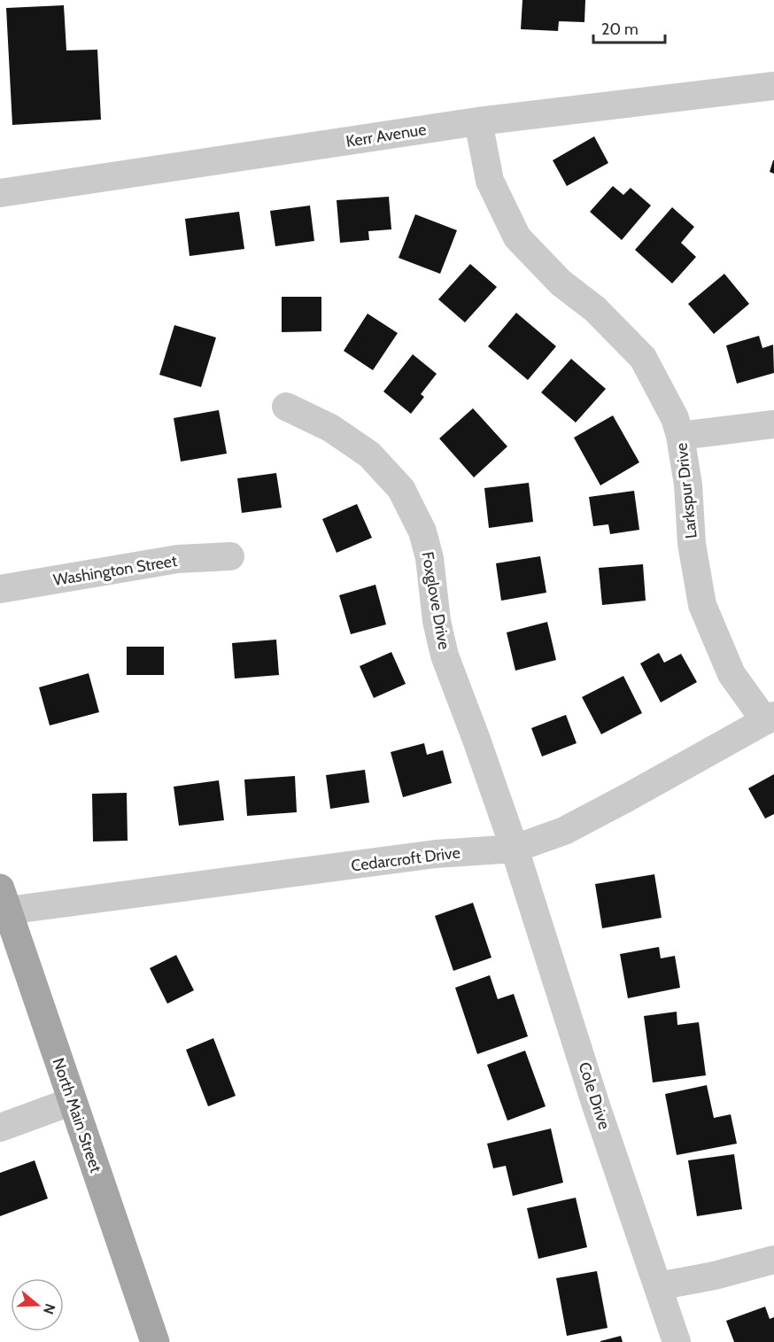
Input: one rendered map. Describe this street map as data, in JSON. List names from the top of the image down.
{
  "streets": {
    "main road": ["North Main Street"],
    "street": [
      "Kerr Avenue",
      "Larkspur Drive",
      "Washington Street",
      "Foxglove Drive",
      "Cedarcroft Drive",
      "Cole Drive"
    ]
  },
  "crossings": [
    ["Kerr Avenue", "Larkspur Drive"],
    ["Larkspur Drive", "Cedarcroft Drive"],
    ["Foxglove Drive", "Cedarcroft Drive"],
    ["Foxglove Drive", "Cole Drive"],
    ["Cedarcroft Drive", "Cole Drive"],
    ["Cedarcroft Drive", "North Main Street"]
  ],
  "scale_bar": "20 m",
  "north": "right"
}
